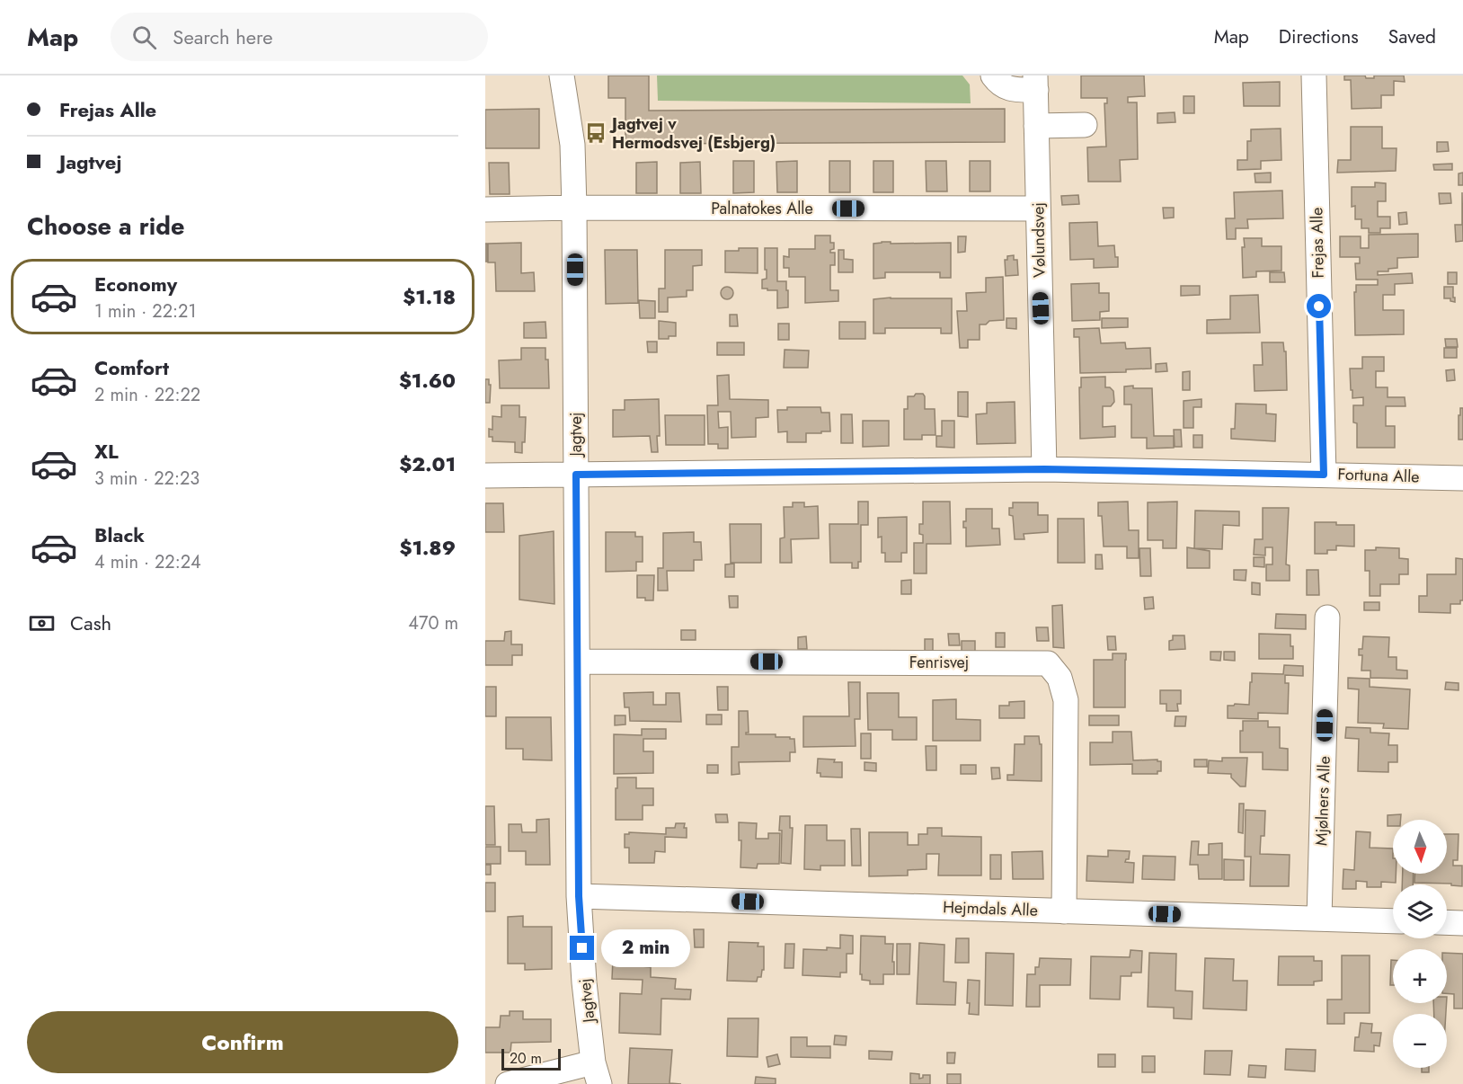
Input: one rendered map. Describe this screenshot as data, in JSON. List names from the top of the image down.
{
  "streets": {
    "street": [
      "Palnatokes Alle",
      "Vølundsvej",
      "Frejas Alle",
      "Jagtvej",
      "Fortuna Alle",
      "Fenrisvej",
      "Mjølners Alle",
      "Hejmdals Alle"
    ]
  },
  "crossings": [
    ["Palnatokes Alle", "Vølundsvej"],
    ["Palnatokes Alle", "Jagtvej"],
    ["Vølundsvej", "Fortuna Alle"],
    ["Frejas Alle", "Fortuna Alle"],
    ["Jagtvej", "Fortuna Alle"],
    ["Jagtvej", "Fenrisvej"],
    ["Jagtvej", "Hejmdals Alle"],
    ["Fenrisvej", "Hejmdals Alle"],
    ["Mjølners Alle", "Hejmdals Alle"]
  ],
  "places": {
    "bus stop": ["Jagtvej v Hermodsvej (Esbjerg)"]
  },
  "scale_bar": "20 m",
  "north": "bottom",
  "page": {
    "header": "Map",
    "search": "Search here",
    "nav": ["Map", "Directions", "Saved"],
    "banner": ["Frejas Alle", "Jagtvej"],
    "heading": "Choose a ride",
    "list": [
      {
        "name": "Economy",
        "note": "1 min · 22:21",
        "value": "$1.18"
      },
      {
        "name": "Comfort",
        "note": "2 min · 22:22",
        "value": "$1.60"
      },
      {
        "name": "XL",
        "note": "3 min · 22:23",
        "value": "$2.01"
      },
      {
        "name": "Black",
        "note": "4 min · 22:24",
        "value": "$1.89"
      }
    ],
    "pay": ["Cash", "470 m"],
    "map_buttons": ["+", "−"],
    "bubble": "2 min",
    "buttons": "Confirm",
    "scale": "20 m"
  }
}
